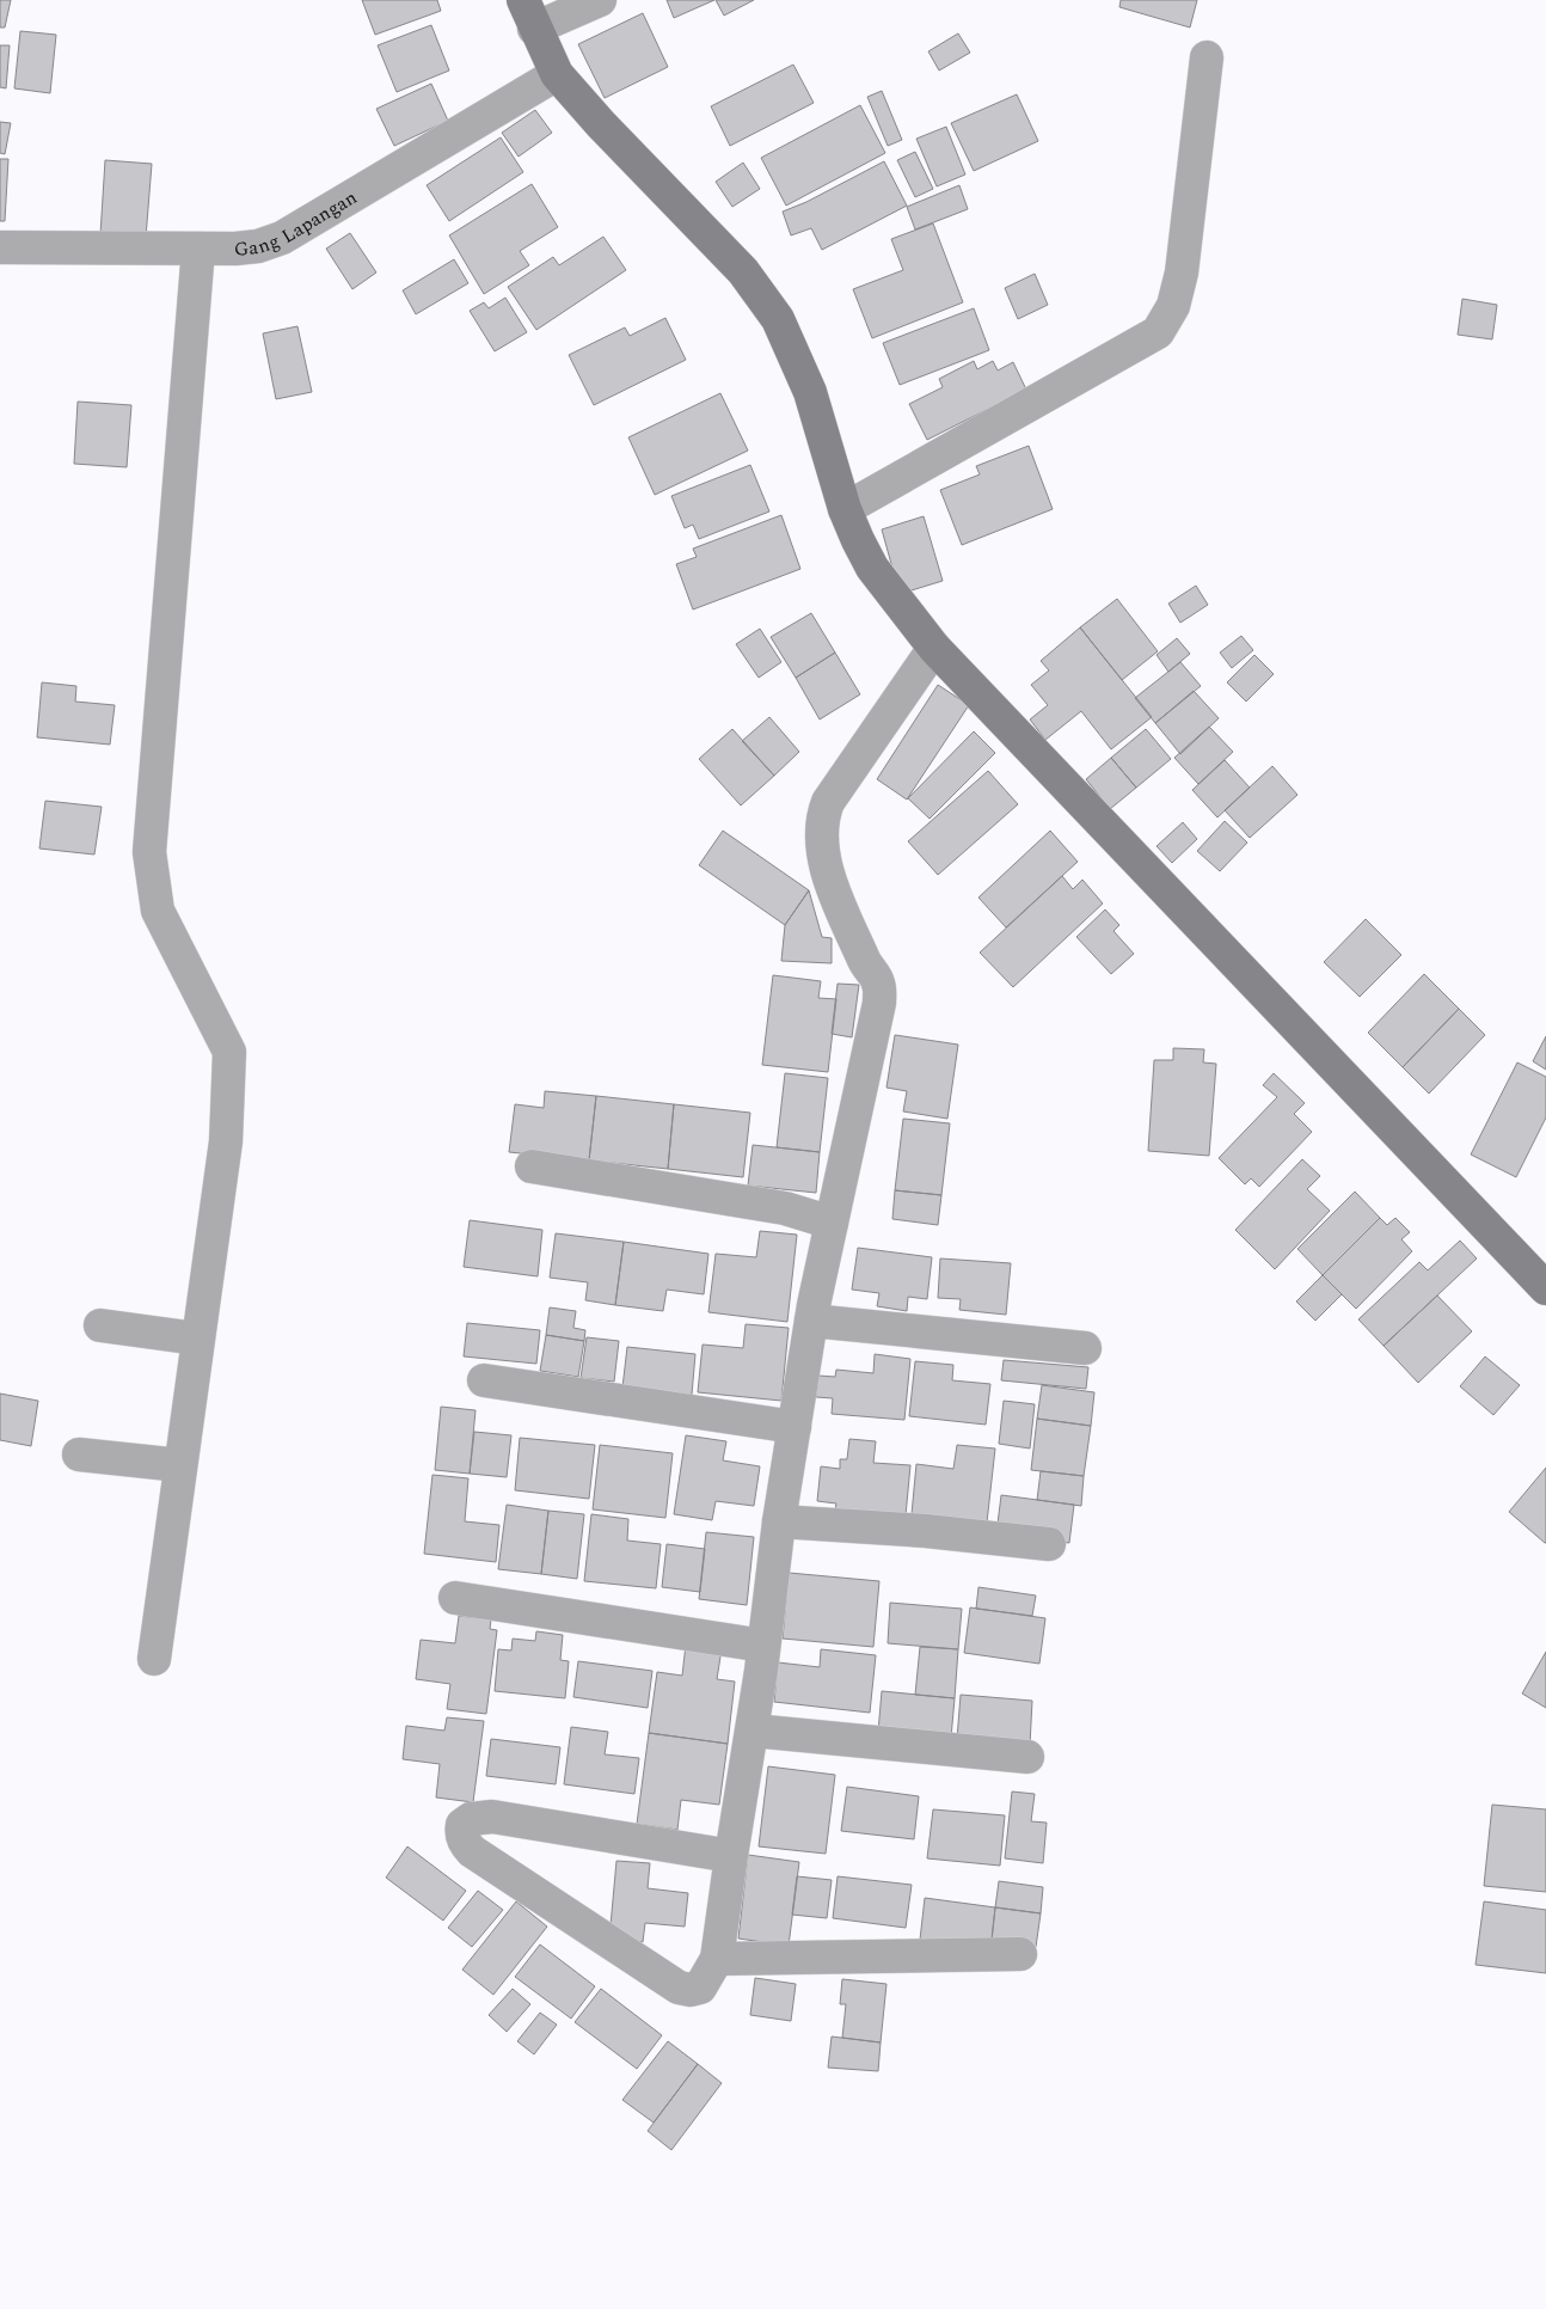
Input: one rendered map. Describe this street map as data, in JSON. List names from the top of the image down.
{
  "streets": {
    "street": ["Gang Lapangan"]
  }
}
